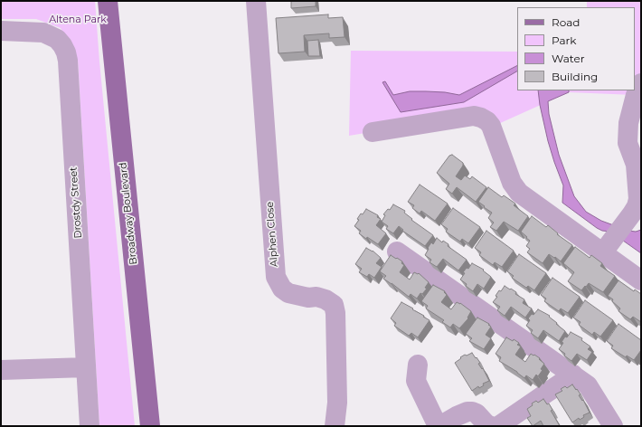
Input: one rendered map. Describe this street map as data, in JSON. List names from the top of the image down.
{
  "streets": {
    "main road": ["Broadway Boulevard"],
    "street": ["Drostdy Street", "Alphen Close"]
  },
  "parks": ["Altena Park"],
  "legend": [
    "Road",
    "Park",
    "Water",
    "Building"
  ]
}
